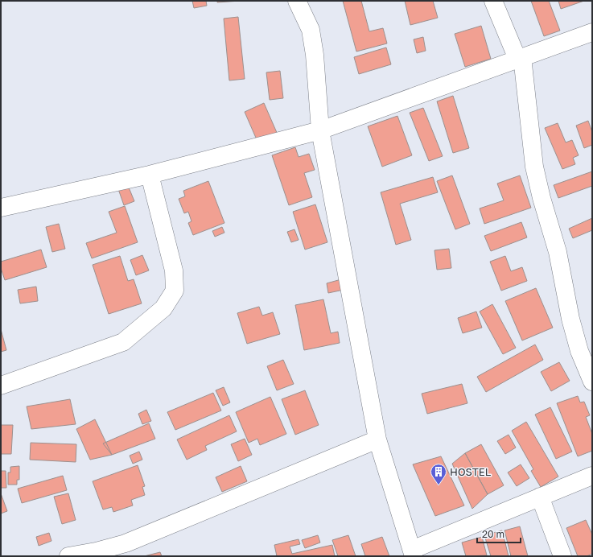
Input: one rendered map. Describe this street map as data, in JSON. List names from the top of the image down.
{
  "places": {
    "building": ["HOSTEL"]
  },
  "scale_bar": "20 m"
}
